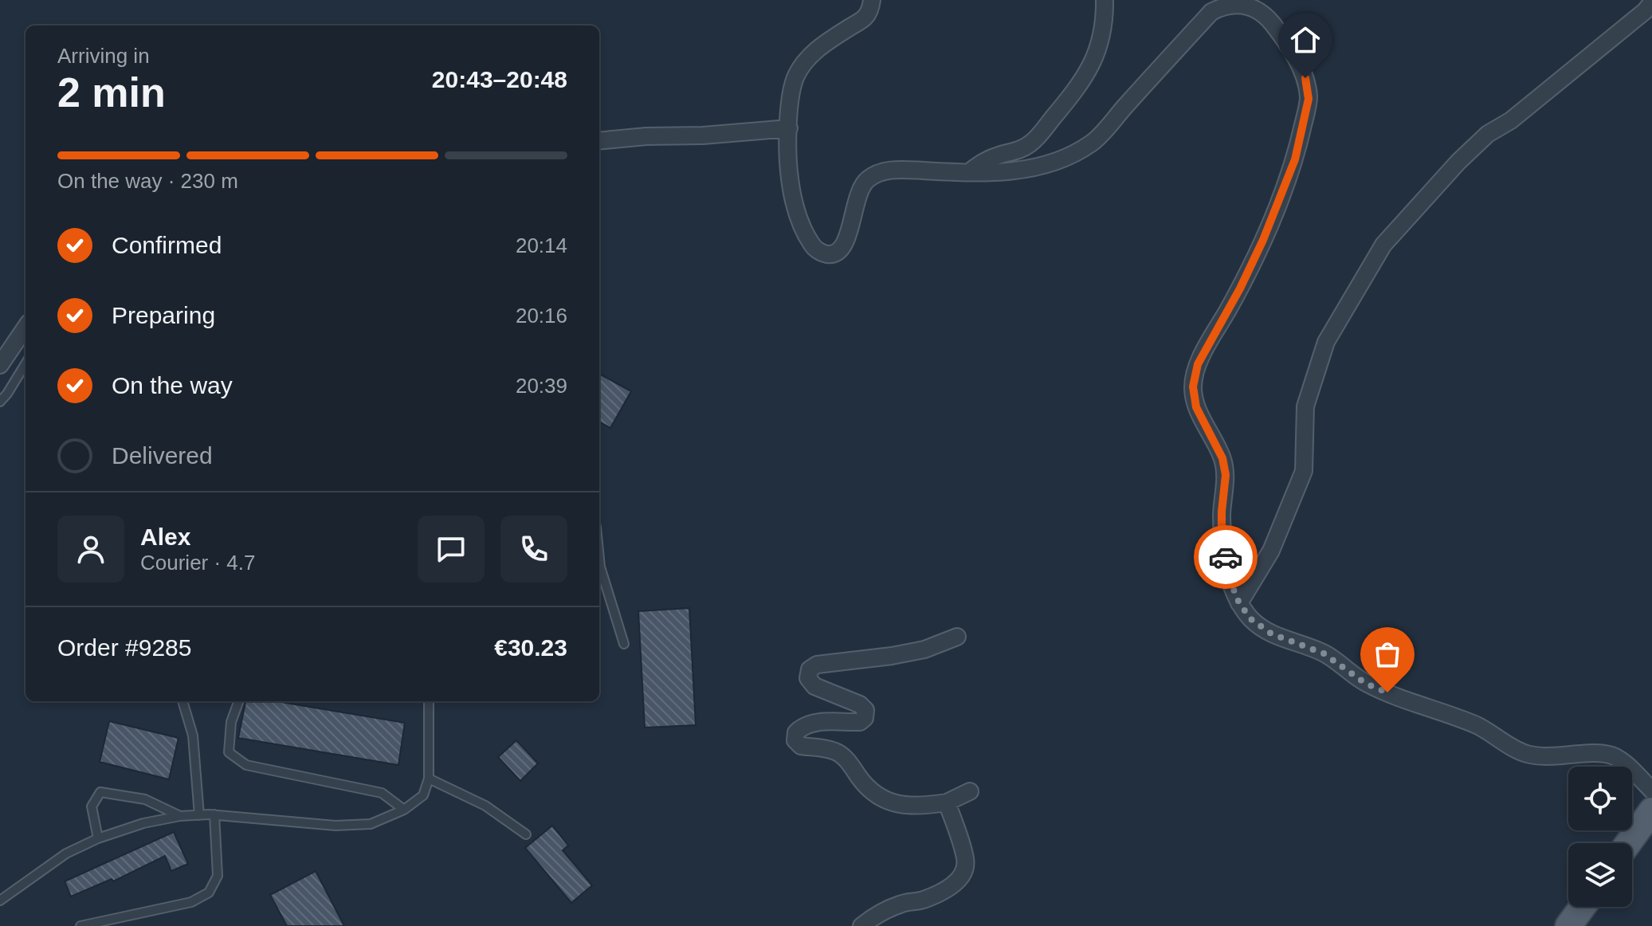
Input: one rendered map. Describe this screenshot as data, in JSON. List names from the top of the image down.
{
  "page": {
    "heading": ["2 min", "Arriving in", "20:43–20:48"],
    "panel": [
      "Alex",
      "Courier · 4.7",
      "Order #9285",
      "€30.23"
    ],
    "bar": "On the way · 230 m",
    "list": [
      ["Confirmed", "20:14"],
      ["Preparing", "20:16"],
      ["On the way", "20:39"],
      "Delivered"
    ]
  }
}
